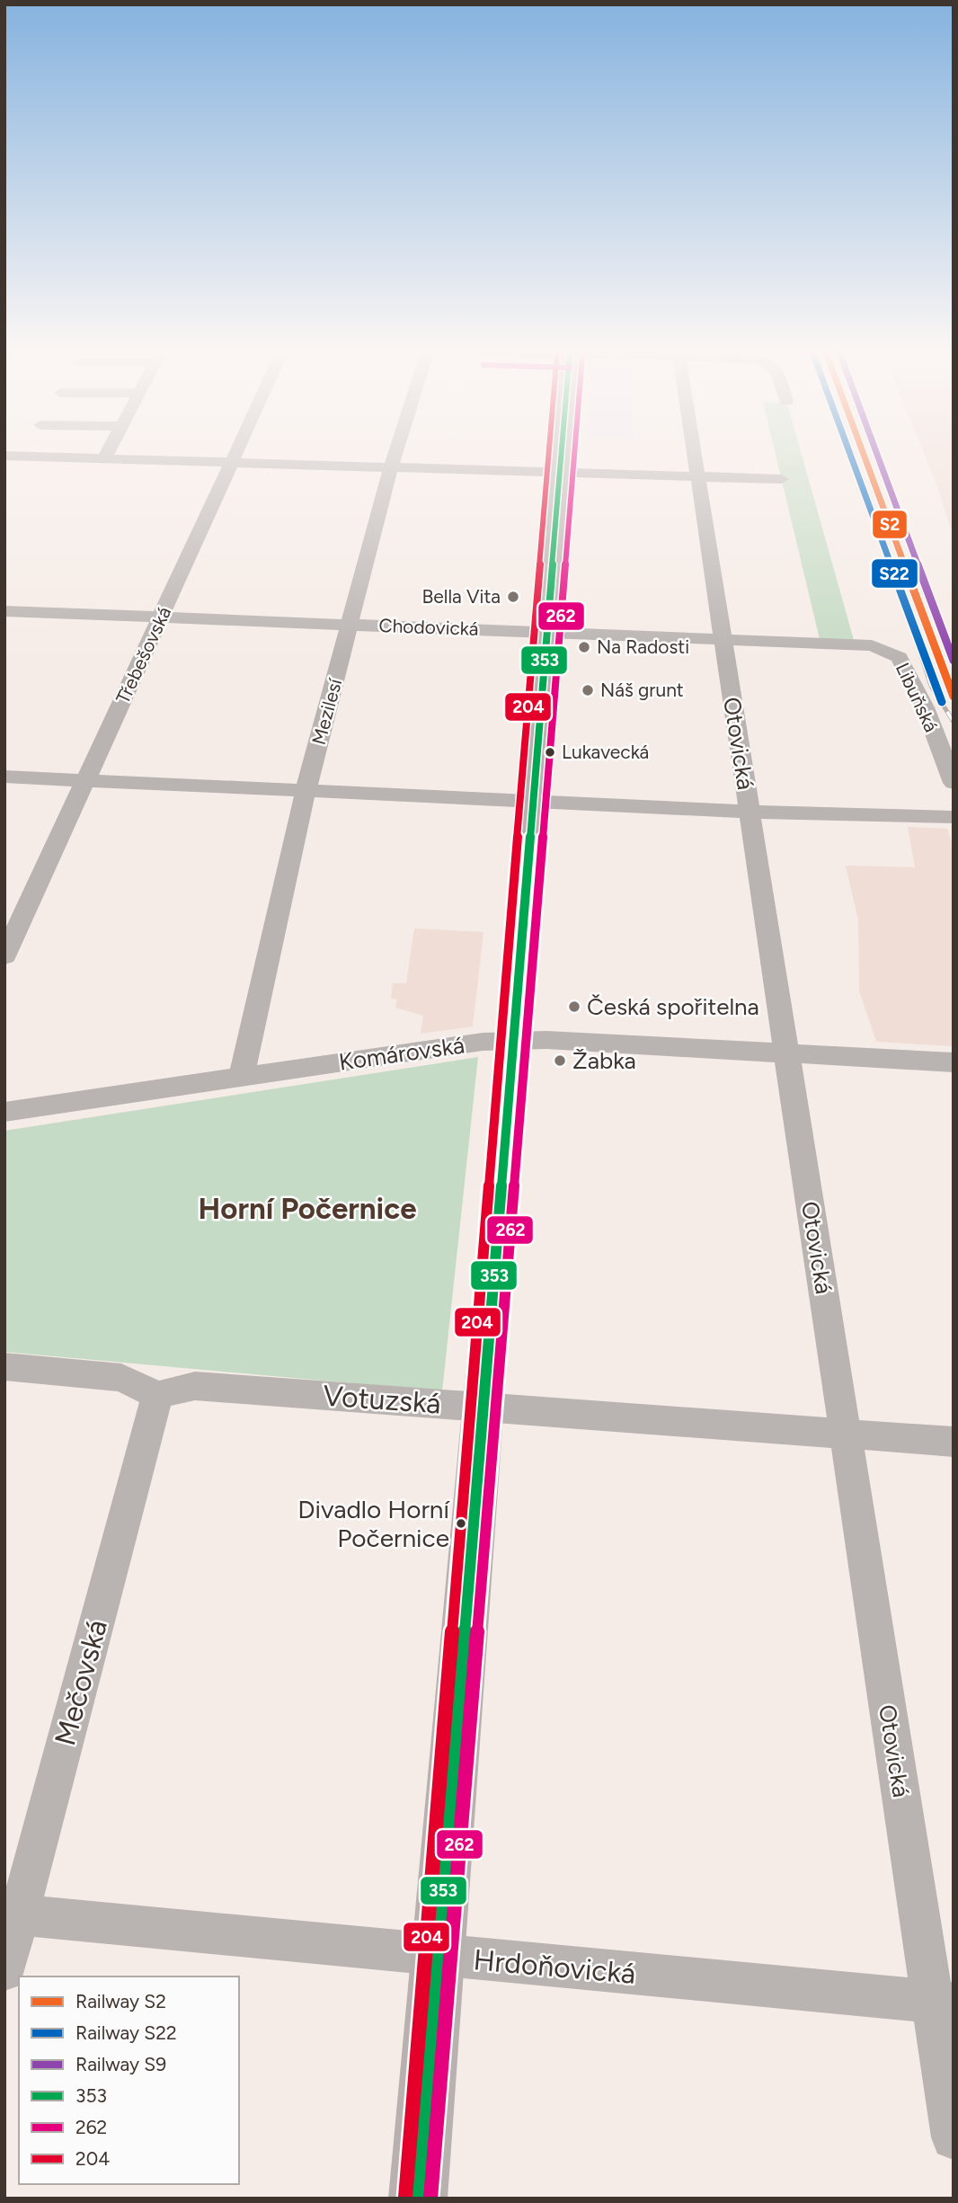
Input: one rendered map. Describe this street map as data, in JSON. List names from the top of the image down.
{
  "streets": {
    "street": [
      "Chodovická",
      "Třebešovská",
      "Libuňská",
      "Mezilesí",
      "Otovická",
      "Komárovská",
      "Votuzská",
      "Mečovská",
      "Hrdoňovická"
    ]
  },
  "crossings": [
    ["Chodovická", "Třebešovská"],
    ["Chodovická", "Libuňská"],
    ["Chodovická", "Mezilesí"],
    ["Chodovická", "Otovická"],
    ["Mezilesí", "Komárovská"],
    ["Otovická", "Komárovská"],
    ["Otovická", "Votuzská"],
    ["Otovická", "Hrdoňovická"],
    ["Votuzská", "Mečovská"],
    ["Mečovská", "Hrdoňovická"]
  ],
  "districts": ["Horní Počernice"],
  "places": [
    "Bella Vita",
    "Na Radosti",
    "Náš grunt",
    "Lukavecká",
    "Česká spořitelna",
    "Žabka",
    "Divadlo Horní Počernice"
  ],
  "lines": [
    "rail line S2",
    "rail line S22",
    "rail line S9",
    "transit line 353",
    "transit line 262",
    "transit line 204"
  ],
  "legend": [
    "Railway S2",
    "Railway S22",
    "Railway S9",
    "353",
    "262",
    "204"
  ]
}
